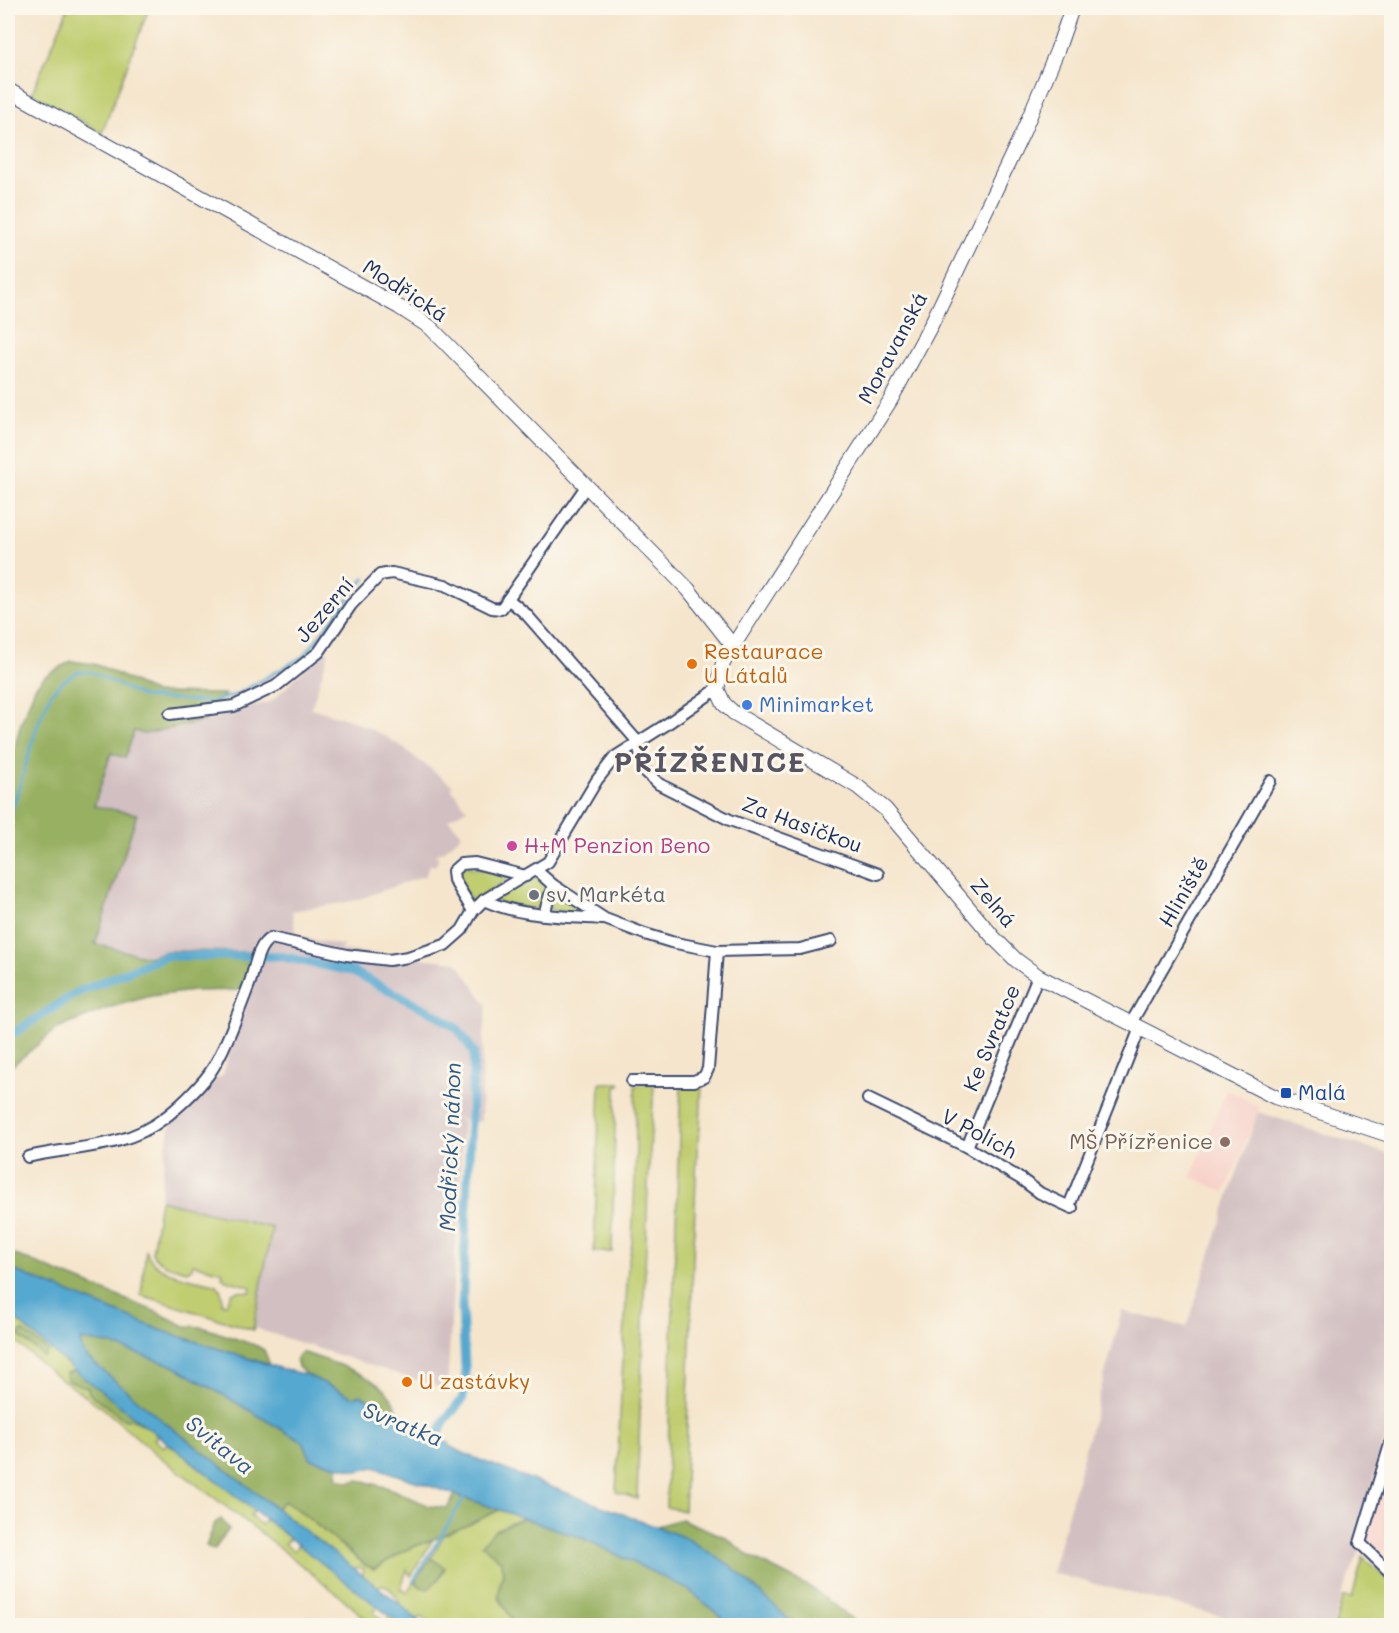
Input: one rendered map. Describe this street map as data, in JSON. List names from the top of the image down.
{
  "streets": {
    "street": [
      "Modřická",
      "Moravanská",
      "Jezerní",
      "Za Hasičkou",
      "Hliniště",
      "Zelná",
      "Ke Svratce",
      "V Polích"
    ]
  },
  "crossings": [
    ["Modřická", "Moravanská"],
    ["Moravanská", "Zelná"],
    ["Hliniště", "Zelná"],
    ["Hliniště", "V Polích"],
    ["Zelná", "Ke Svratce"],
    ["Zelná", "V Polích"],
    ["Ke Svratce", "V Polích"]
  ],
  "districts": ["PŘÍZŘENICE"],
  "water": ["Modřický náhon", "Svratka", "Svitava"],
  "places": {
    "other": [
      "Restaurace U Látalů",
      "Minimarket",
      "H+M Penzion Beno",
      "sv. Markéta",
      "MŠ Přízřenice",
      "U zastávky"
    ],
    "transit": ["Malá"]
  }
}
